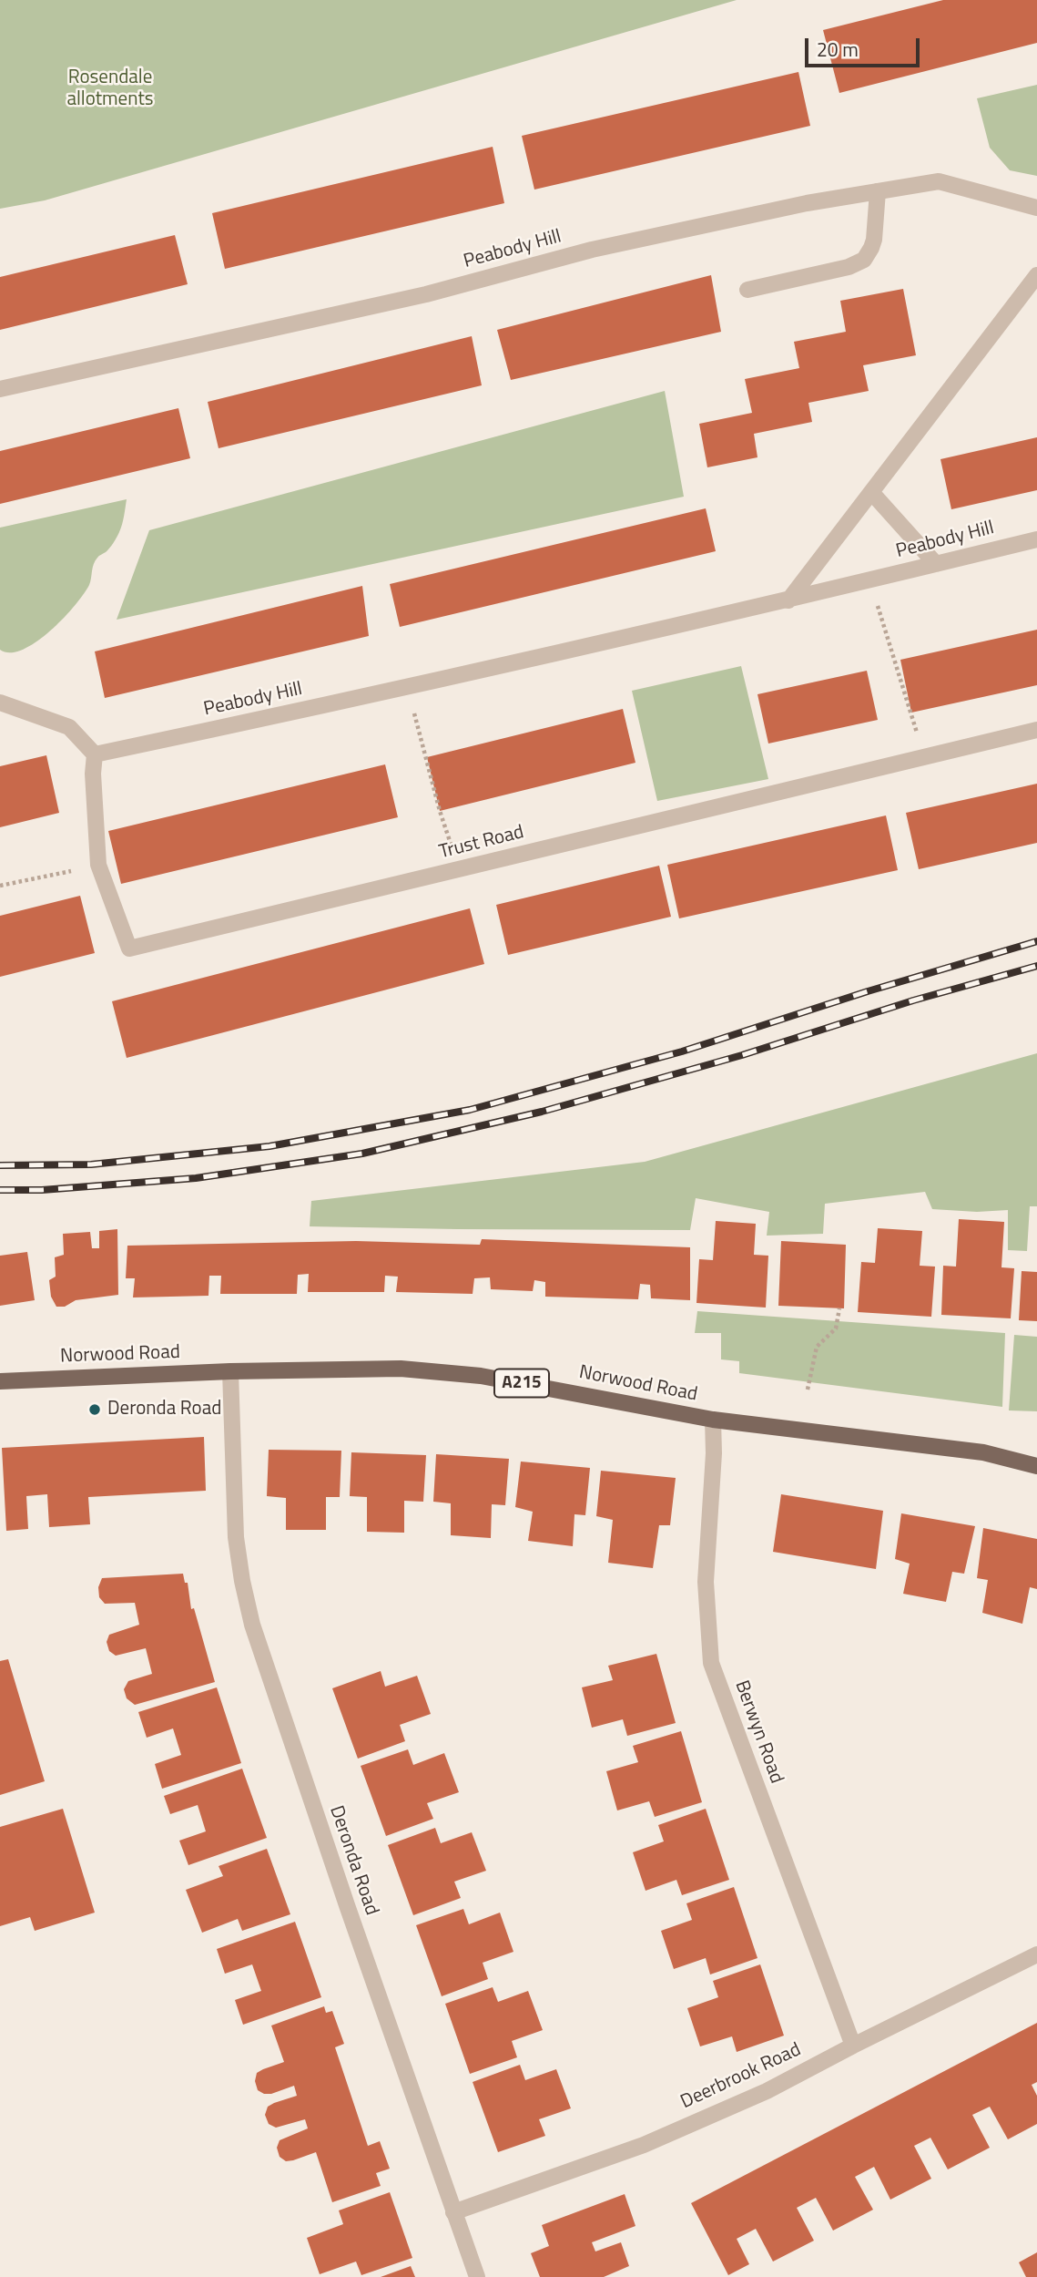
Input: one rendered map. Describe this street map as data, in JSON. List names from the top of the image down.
{
  "streets": {
    "main road": ["Norwood Road", "A215"],
    "street": [
      "Peabody Hill",
      "Trust Road",
      "Berwyn Road",
      "Deronda Road",
      "Deerbrook Road"
    ]
  },
  "crossings": [
    ["Peabody Hill", "Trust Road"],
    ["Norwood Road", "Berwyn Road"],
    ["Norwood Road", "Deronda Road"],
    ["Berwyn Road", "Deerbrook Road"],
    ["Deronda Road", "Deerbrook Road"]
  ],
  "parks": ["Rosendale allotments"],
  "places": ["Deronda Road"],
  "scale_bar": "20 m"
}
